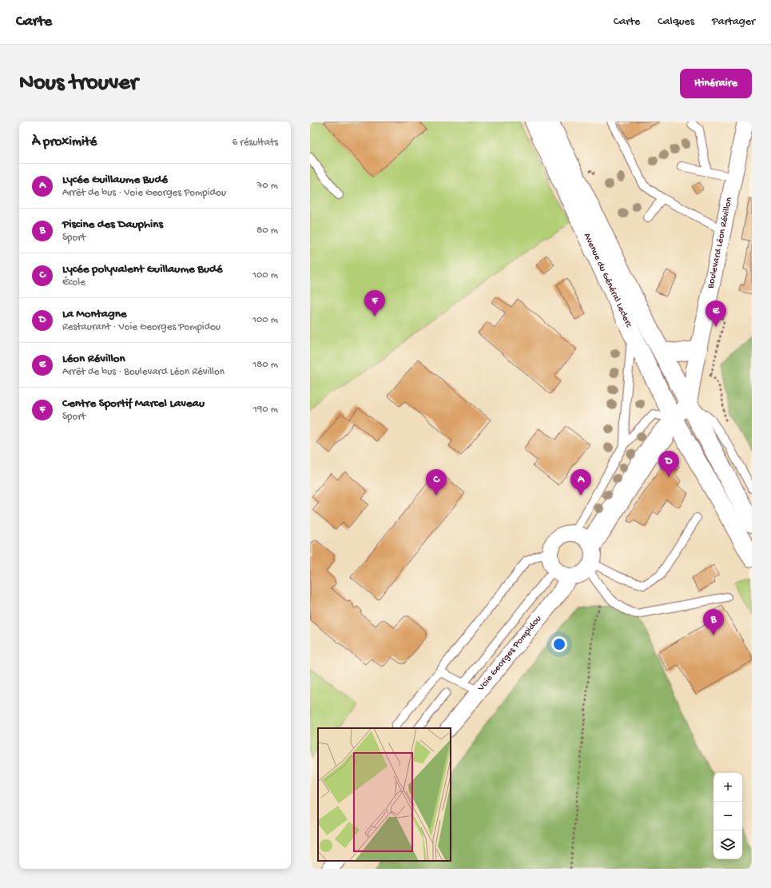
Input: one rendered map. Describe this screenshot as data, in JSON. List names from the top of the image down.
{
  "streets": {
    "main road": ["Avenue du Général Leclerc"],
    "street": ["Boulevard Léon Révillon", "Voie Georges Pompidou"]
  },
  "crossings": [
    ["Boulevard Léon Révillon", "Avenue du Général Leclerc"]
  ],
  "page": {
    "header": "Carte",
    "nav": ["Carte", "Calques", "Partager"],
    "buttons": "Itinéraire",
    "title": "Nous trouver",
    "heading": ["À proximité", "6 résultats"],
    "list": [
      {
        "mark": "A",
        "name": "Lycée Guillaume Budé",
        "note": "Arrêt de bus · Voie Georges Pompidou",
        "value": "70 m"
      },
      {
        "mark": "B",
        "name": "Piscine des Dauphins",
        "note": "Sport",
        "value": "80 m"
      },
      {
        "mark": "C",
        "name": "Lycée polyvalent Guillaume Budé",
        "note": "École",
        "value": "100 m"
      },
      {
        "mark": "D",
        "name": "La Montagne",
        "note": "Restaurant · Voie Georges Pompidou",
        "value": "100 m"
      },
      {
        "mark": "E",
        "name": "Léon Révillon",
        "note": "Arrêt de bus · Boulevard Léon Révillon",
        "value": "180 m"
      },
      {
        "mark": "F",
        "name": "Centre Sportif Marcel Laveau",
        "note": "Sport",
        "value": "190 m"
      }
    ],
    "pins": [
      "F",
      "E",
      "D",
      "A",
      "C",
      "B"
    ],
    "map_buttons": ["+", "−"]
  }
}
